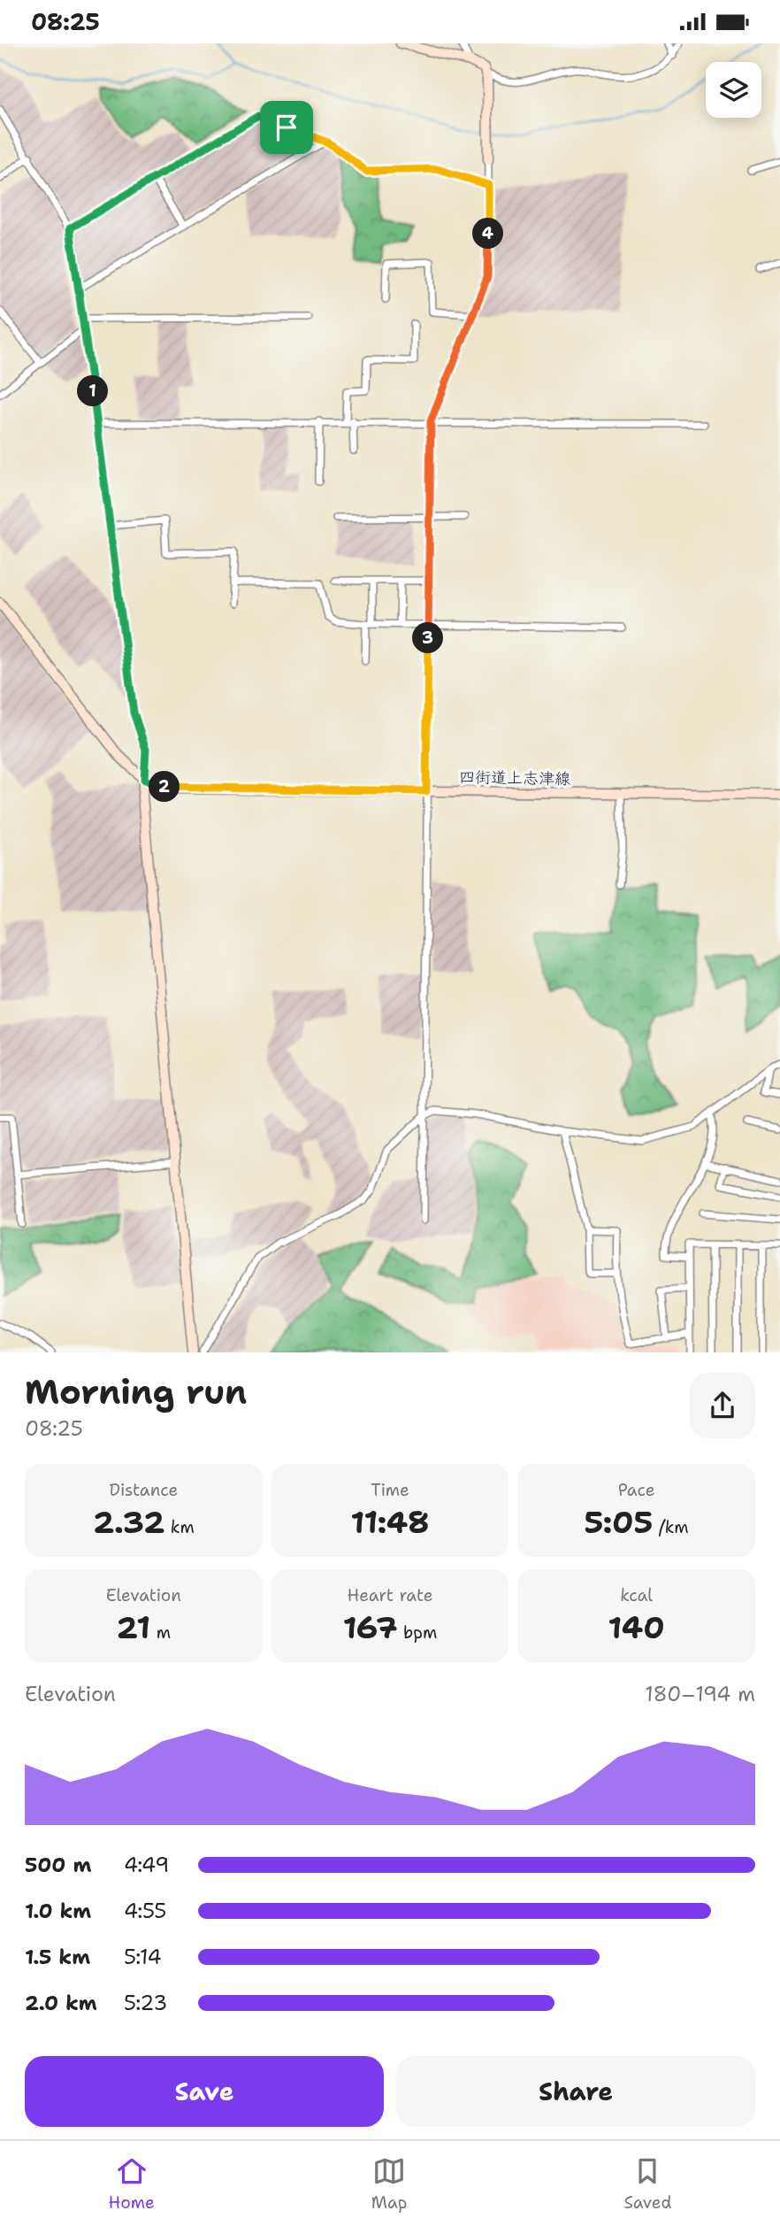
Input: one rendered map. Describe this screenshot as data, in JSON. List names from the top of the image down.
{
  "streets": {
    "main road": ["四街道上志津線"]
  },
  "page": {
    "status": "08:25",
    "pins": [
      "4",
      "1",
      "3",
      "2"
    ],
    "heading": ["Morning run", "08:25"],
    "stats": [
      ["Distance", "2.32 km"],
      ["Time", "11:48"],
      ["Pace", "5:05 /km"],
      ["Elevation", "21 m"],
      ["Heart rate", "167 bpm"],
      ["kcal", "140"]
    ],
    "chart": ["Elevation", "180–194 m"],
    "list": [
      {
        "name": "500 m",
        "note": "4:49"
      },
      {
        "name": "1.0 km",
        "note": "4:55"
      },
      {
        "name": "1.5 km",
        "note": "5:14"
      },
      {
        "name": "2.0 km",
        "note": "5:23"
      }
    ],
    "buttons": ["Save", "Share"],
    "tabs": ["Home", "Map", "Saved"]
  }
}
